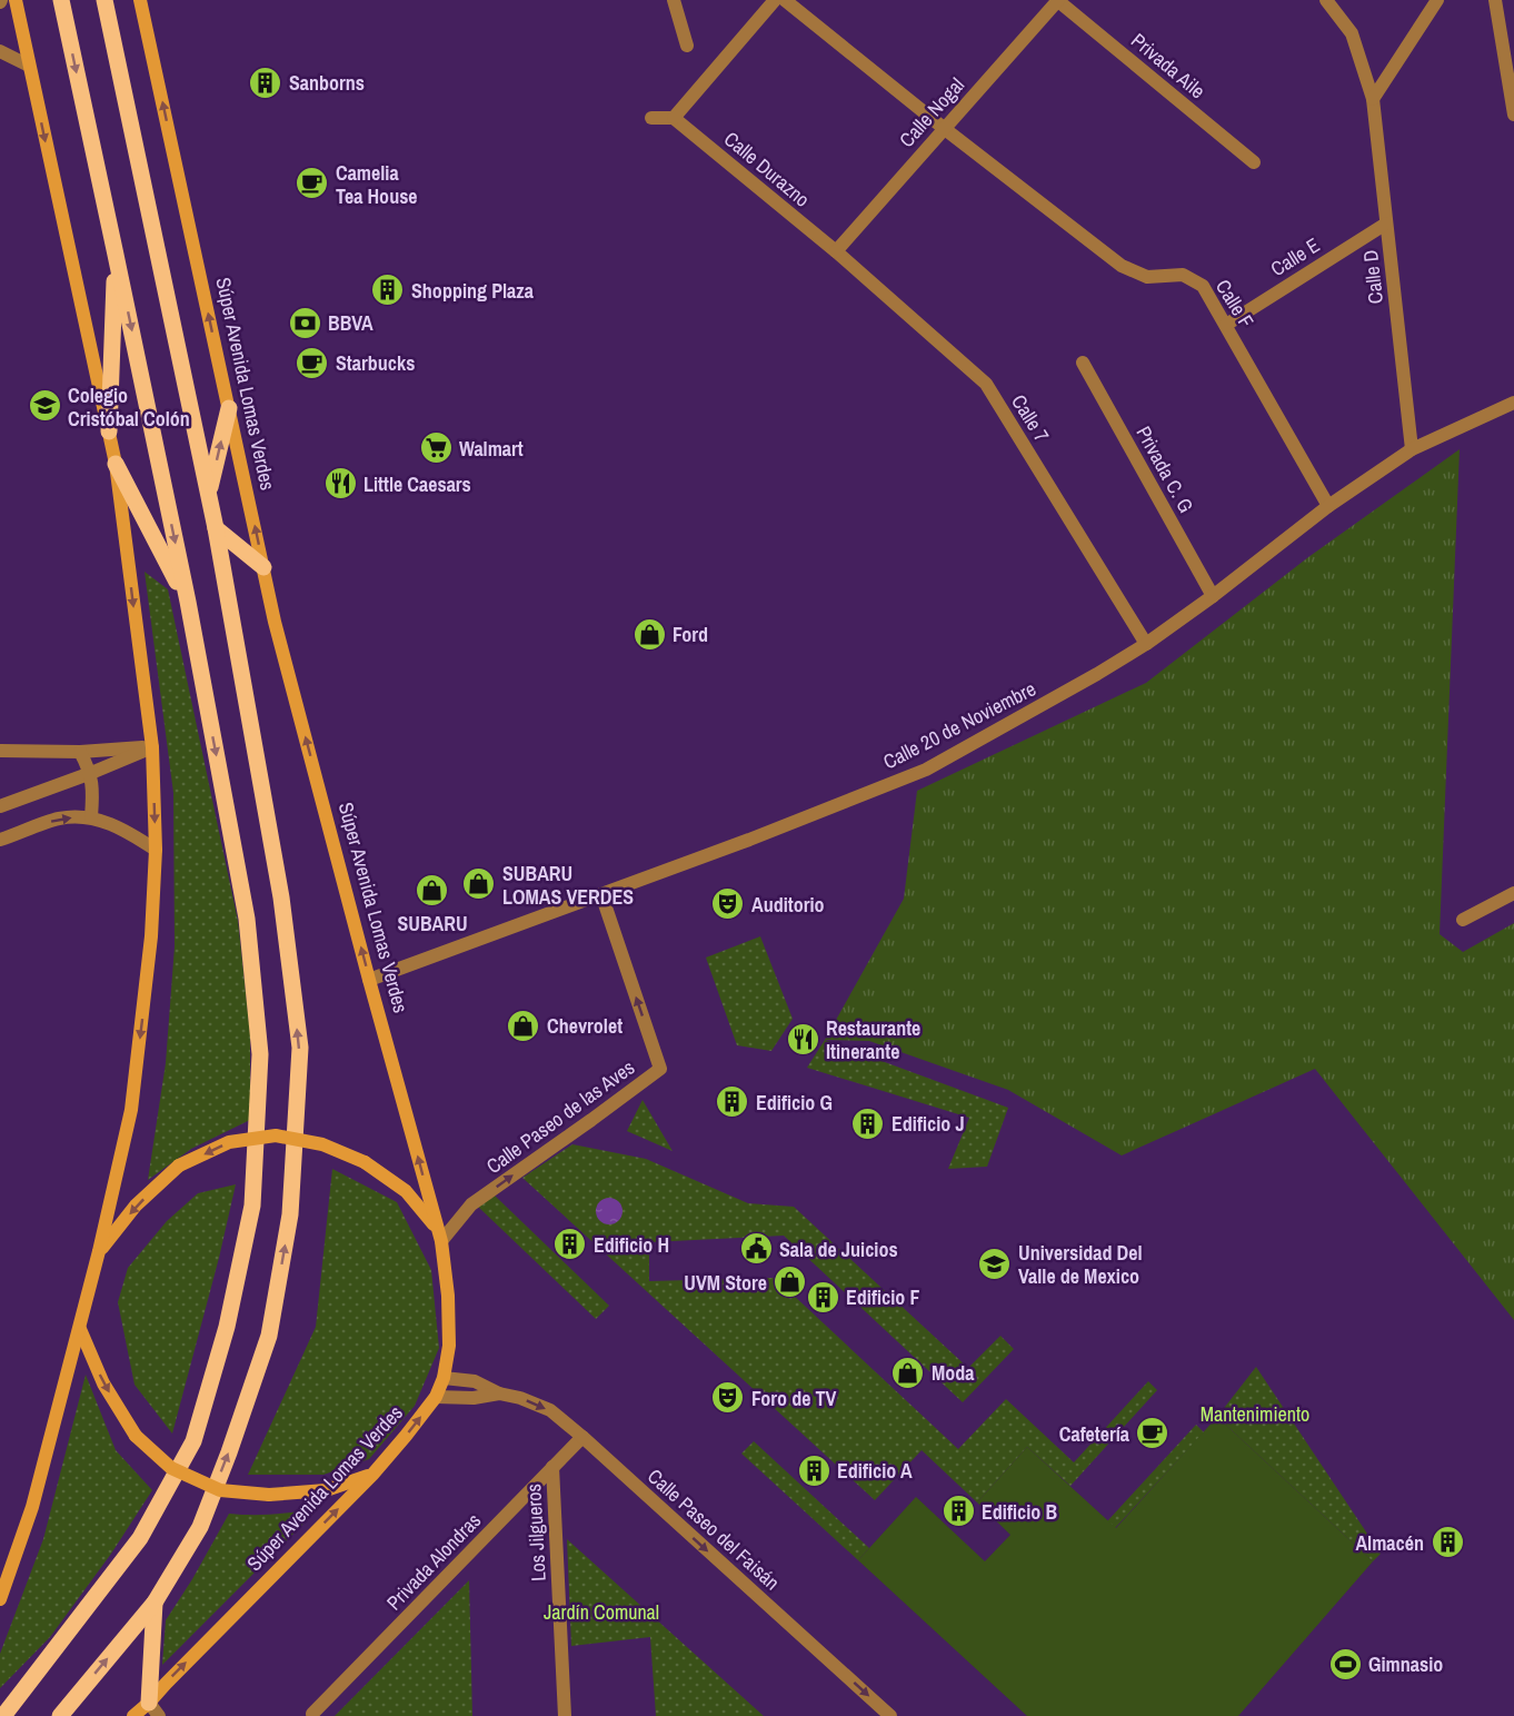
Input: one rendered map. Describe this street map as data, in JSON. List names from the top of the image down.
{
  "streets": {
    "main road": ["Súper Avenida Lomas Verdes"],
    "street": [
      "Privada Aile",
      "Calle Nogal",
      "Calle Durazno",
      "Calle E",
      "Calle D",
      "Calle F",
      "Calle 7",
      "Privada C. G",
      "Calle 20 de Noviembre",
      "Calle Paseo de las Aves",
      "Calle Paseo del Faisán",
      "Los Jilgueros",
      "Privada Alondras"
    ]
  },
  "crossings": [
    ["Privada Aile", "Calle Nogal"],
    ["Calle Nogal", "Calle Durazno"],
    ["Calle Nogal", "Calle F"],
    ["Calle Nogal", "Calle 7"],
    ["Calle Durazno", "Calle 7"],
    ["Calle E", "Calle D"],
    ["Calle E", "Calle F"],
    ["Calle D", "Calle 20 de Noviembre"],
    ["Calle F", "Calle 20 de Noviembre"],
    ["Súper Avenida Lomas Verdes", "Calle 20 de Noviembre"],
    ["Súper Avenida Lomas Verdes", "Calle Paseo de las Aves"],
    ["Súper Avenida Lomas Verdes", "Calle Paseo del Faisán"],
    ["Calle 7", "Calle 20 de Noviembre"],
    ["Privada C. G", "Calle 20 de Noviembre"],
    ["Calle 20 de Noviembre", "Calle Paseo de las Aves"],
    ["Calle Paseo del Faisán", "Privada Alondras"],
    ["Los Jilgueros", "Privada Alondras"]
  ],
  "one_way": ["Calle Paseo de las Aves", "Calle Paseo del Faisán"],
  "parks": ["Mantenimiento", "Jardín Comunal"],
  "places": {
    "building": [
      "Sanborns",
      "Shopping Plaza",
      "Edificio G",
      "Edificio J",
      "Edificio H",
      "Edificio F",
      "Edificio A",
      "Edificio B",
      "Almacén"
    ],
    "cafe": ["Camelia Tea House", "Starbucks", "Cafetería"],
    "bank": ["BBVA"],
    "school or university": ["Colegio Cristóbal Colón", "Universidad Del Valle de Mexico"],
    "supermarket": ["Walmart"],
    "restaurant": ["Little Caesars", "Restaurante Itinerante"],
    "shop": [
      "Ford",
      "SUBARU LOMAS VERDES",
      "SUBARU",
      "Chevrolet",
      "UVM Store",
      "Moda"
    ],
    "theatre": ["Auditorio", "Foro de TV"],
    "public building": ["Sala de Juicios"],
    "sports": ["Gimnasio"]
  }
}
